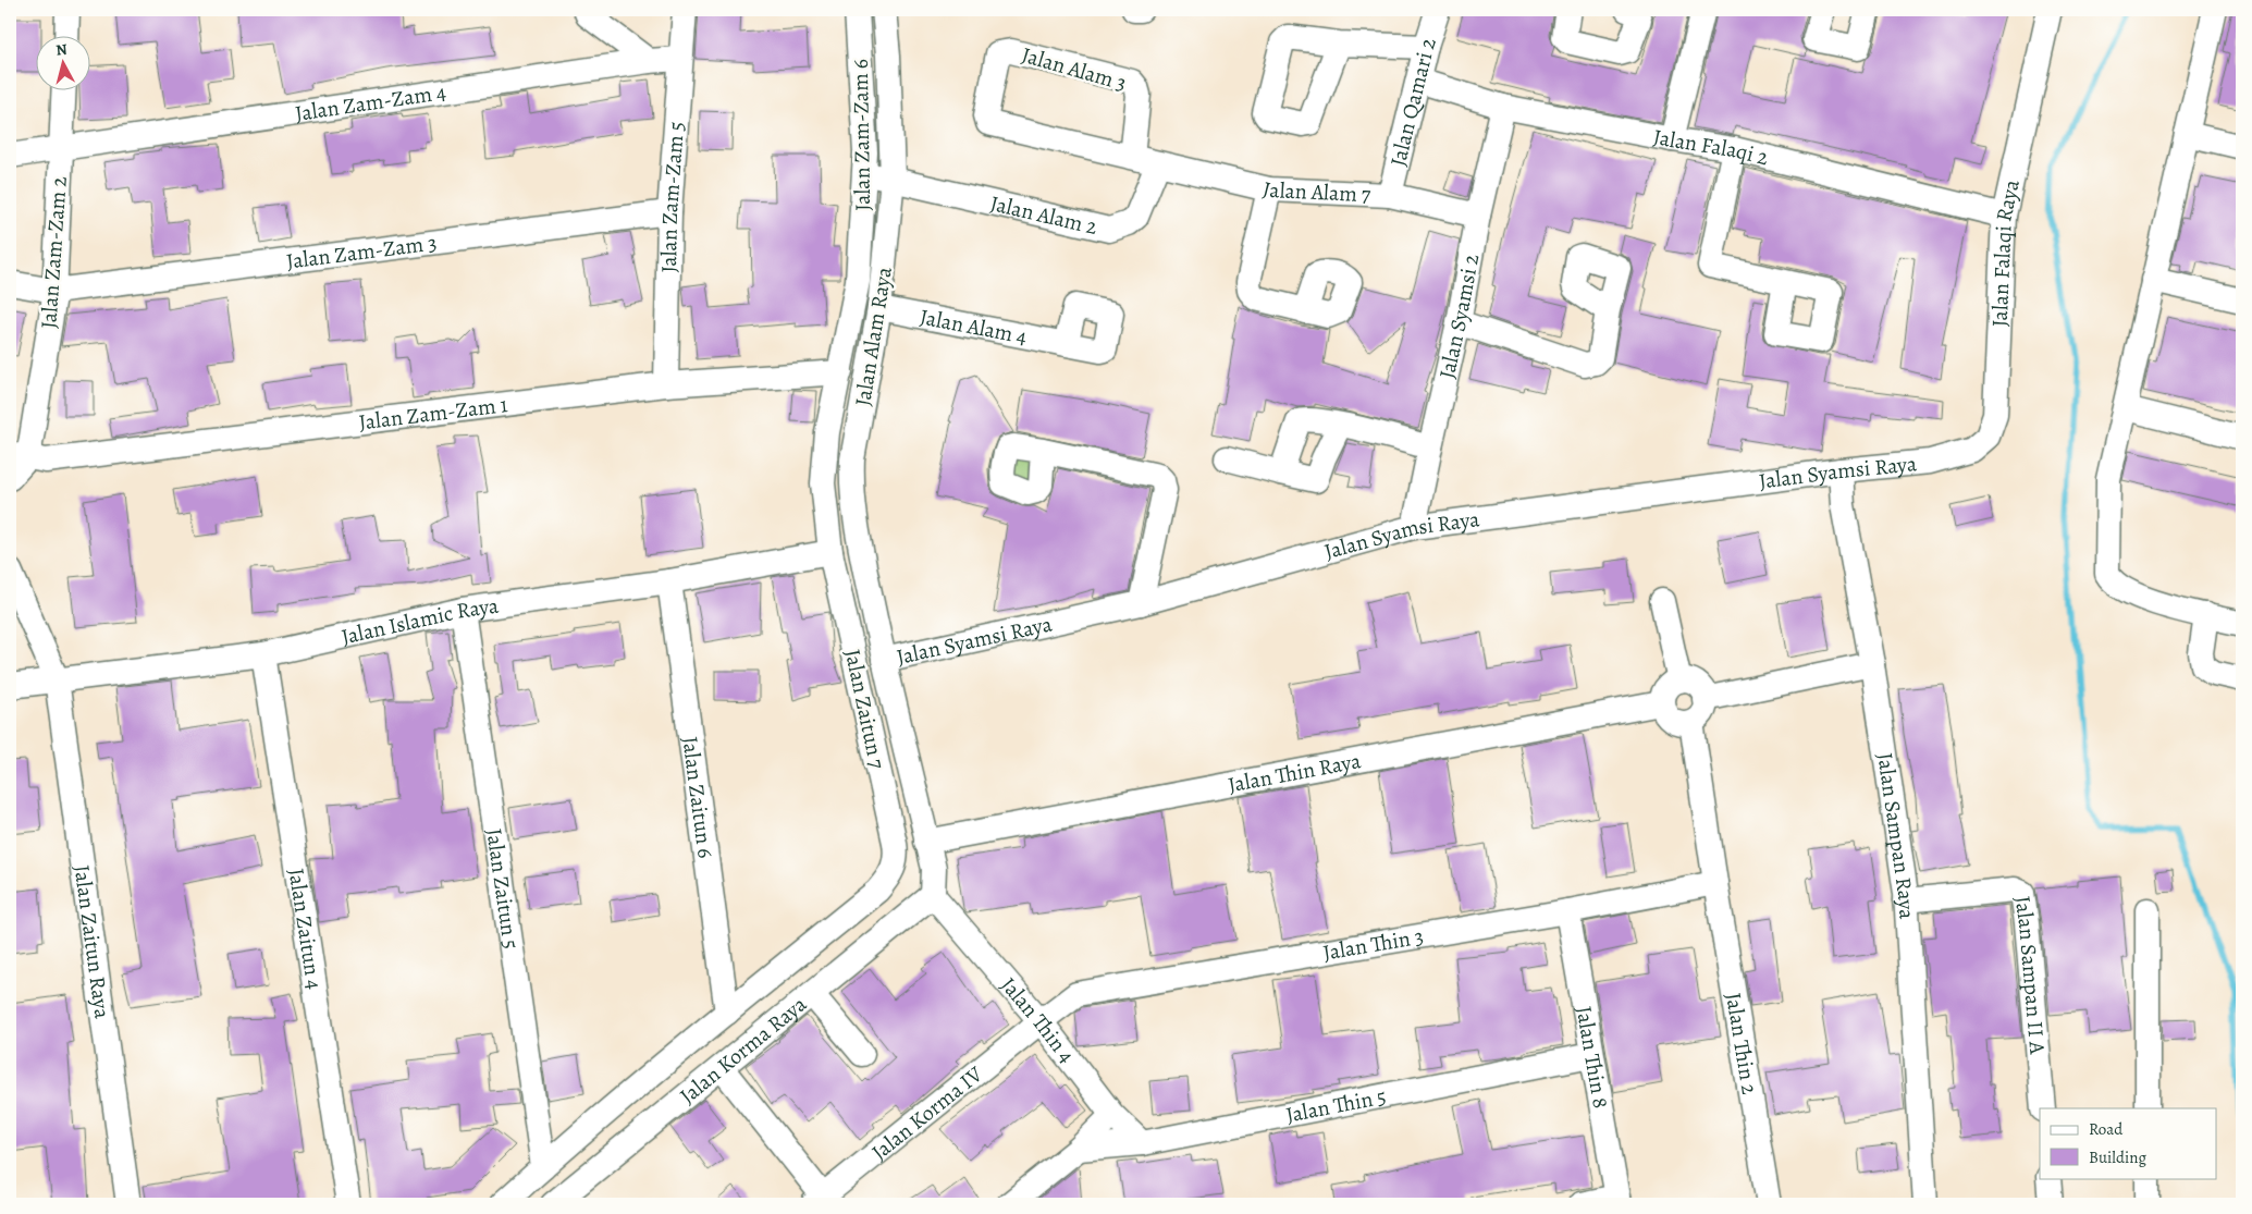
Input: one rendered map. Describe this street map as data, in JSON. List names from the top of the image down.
{
  "streets": {
    "street": [
      "Jalan Alam 3",
      "Jalan Zam-Zam 4",
      "Jalan Qamari 2",
      "Jalan Zam-Zam 6",
      "Jalan Falaqi 2",
      "Jalan Alam 7",
      "Jalan Zam-Zam 5",
      "Jalan Alam 2",
      "Jalan Zam-Zam 3",
      "Jalan Zam-Zam 2",
      "Jalan Falaqi Raya",
      "Jalan Syamsi 2",
      "Jalan Alam 4",
      "Jalan Alam Raya",
      "Jalan Zam-Zam 1",
      "Jalan Syamsi Raya",
      "Jalan Islamic Raya",
      "Jalan Zaitun 7",
      "Jalan Thin Raya",
      "Jalan Zaitun 6",
      "Jalan Sampan Raya",
      "Jalan Zaitun 5",
      "Jalan Zaitun 4",
      "Jalan Zaitun Raya",
      "Jalan Thin 3",
      "Jalan Sampan II A",
      "Jalan Thin 4",
      "Jalan Thin 2",
      "Jalan Korma Raya",
      "Jalan Thin 8",
      "Jalan Thin 5",
      "Jalan Korma IV"
    ]
  },
  "crossings": [
    ["Jalan Alam 3", "Jalan Alam 7"],
    ["Jalan Alam 3", "Jalan Alam 2"],
    ["Jalan Zam-Zam 4", "Jalan Zam-Zam 5"],
    ["Jalan Zam-Zam 4", "Jalan Zam-Zam 2"],
    ["Jalan Qamari 2", "Jalan Falaqi 2"],
    ["Jalan Qamari 2", "Jalan Alam 7"],
    ["Jalan Zam-Zam 6", "Jalan Alam 2"],
    ["Jalan Zam-Zam 6", "Jalan Zam-Zam 1"],
    ["Jalan Zam-Zam 6", "Jalan Islamic Raya"],
    ["Jalan Zam-Zam 6", "Jalan Zaitun 7"],
    ["Jalan Falaqi 2", "Jalan Falaqi Raya"],
    ["Jalan Falaqi 2", "Jalan Syamsi 2"],
    ["Jalan Alam 7", "Jalan Alam 2"],
    ["Jalan Alam 7", "Jalan Syamsi 2"],
    ["Jalan Zam-Zam 5", "Jalan Zam-Zam 3"],
    ["Jalan Zam-Zam 5", "Jalan Zam-Zam 1"],
    ["Jalan Alam 2", "Jalan Alam Raya"],
    ["Jalan Zam-Zam 3", "Jalan Zam-Zam 2"],
    ["Jalan Zam-Zam 2", "Jalan Zam-Zam 1"],
    ["Jalan Falaqi Raya", "Jalan Syamsi Raya"],
    ["Jalan Syamsi 2", "Jalan Syamsi Raya"],
    ["Jalan Alam 4", "Jalan Alam Raya"],
    ["Jalan Alam Raya", "Jalan Syamsi Raya"],
    ["Jalan Alam Raya", "Jalan Thin Raya"],
    ["Jalan Alam Raya", "Jalan Thin 4"],
    ["Jalan Alam Raya", "Jalan Korma Raya"],
    ["Jalan Syamsi Raya", "Jalan Sampan Raya"],
    ["Jalan Islamic Raya", "Jalan Zaitun 7"],
    ["Jalan Islamic Raya", "Jalan Zaitun 6"],
    ["Jalan Islamic Raya", "Jalan Zaitun 5"],
    ["Jalan Islamic Raya", "Jalan Zaitun 4"],
    ["Jalan Islamic Raya", "Jalan Zaitun Raya"],
    ["Jalan Zaitun 7", "Jalan Zaitun 6"],
    ["Jalan Thin Raya", "Jalan Thin 2"],
    ["Jalan Sampan Raya", "Jalan Sampan II A"],
    ["Jalan Thin 3", "Jalan Thin 4"],
    ["Jalan Thin 3", "Jalan Thin 2"],
    ["Jalan Thin 3", "Jalan Thin 8"],
    ["Jalan Thin 3", "Jalan Korma IV"],
    ["Jalan Thin 4", "Jalan Korma Raya"],
    ["Jalan Thin 4", "Jalan Thin 5"],
    ["Jalan Thin 4", "Jalan Korma IV"],
    ["Jalan Thin 8", "Jalan Thin 5"]
  ],
  "legend": ["Road", "Building"],
  "north": "top"
}
